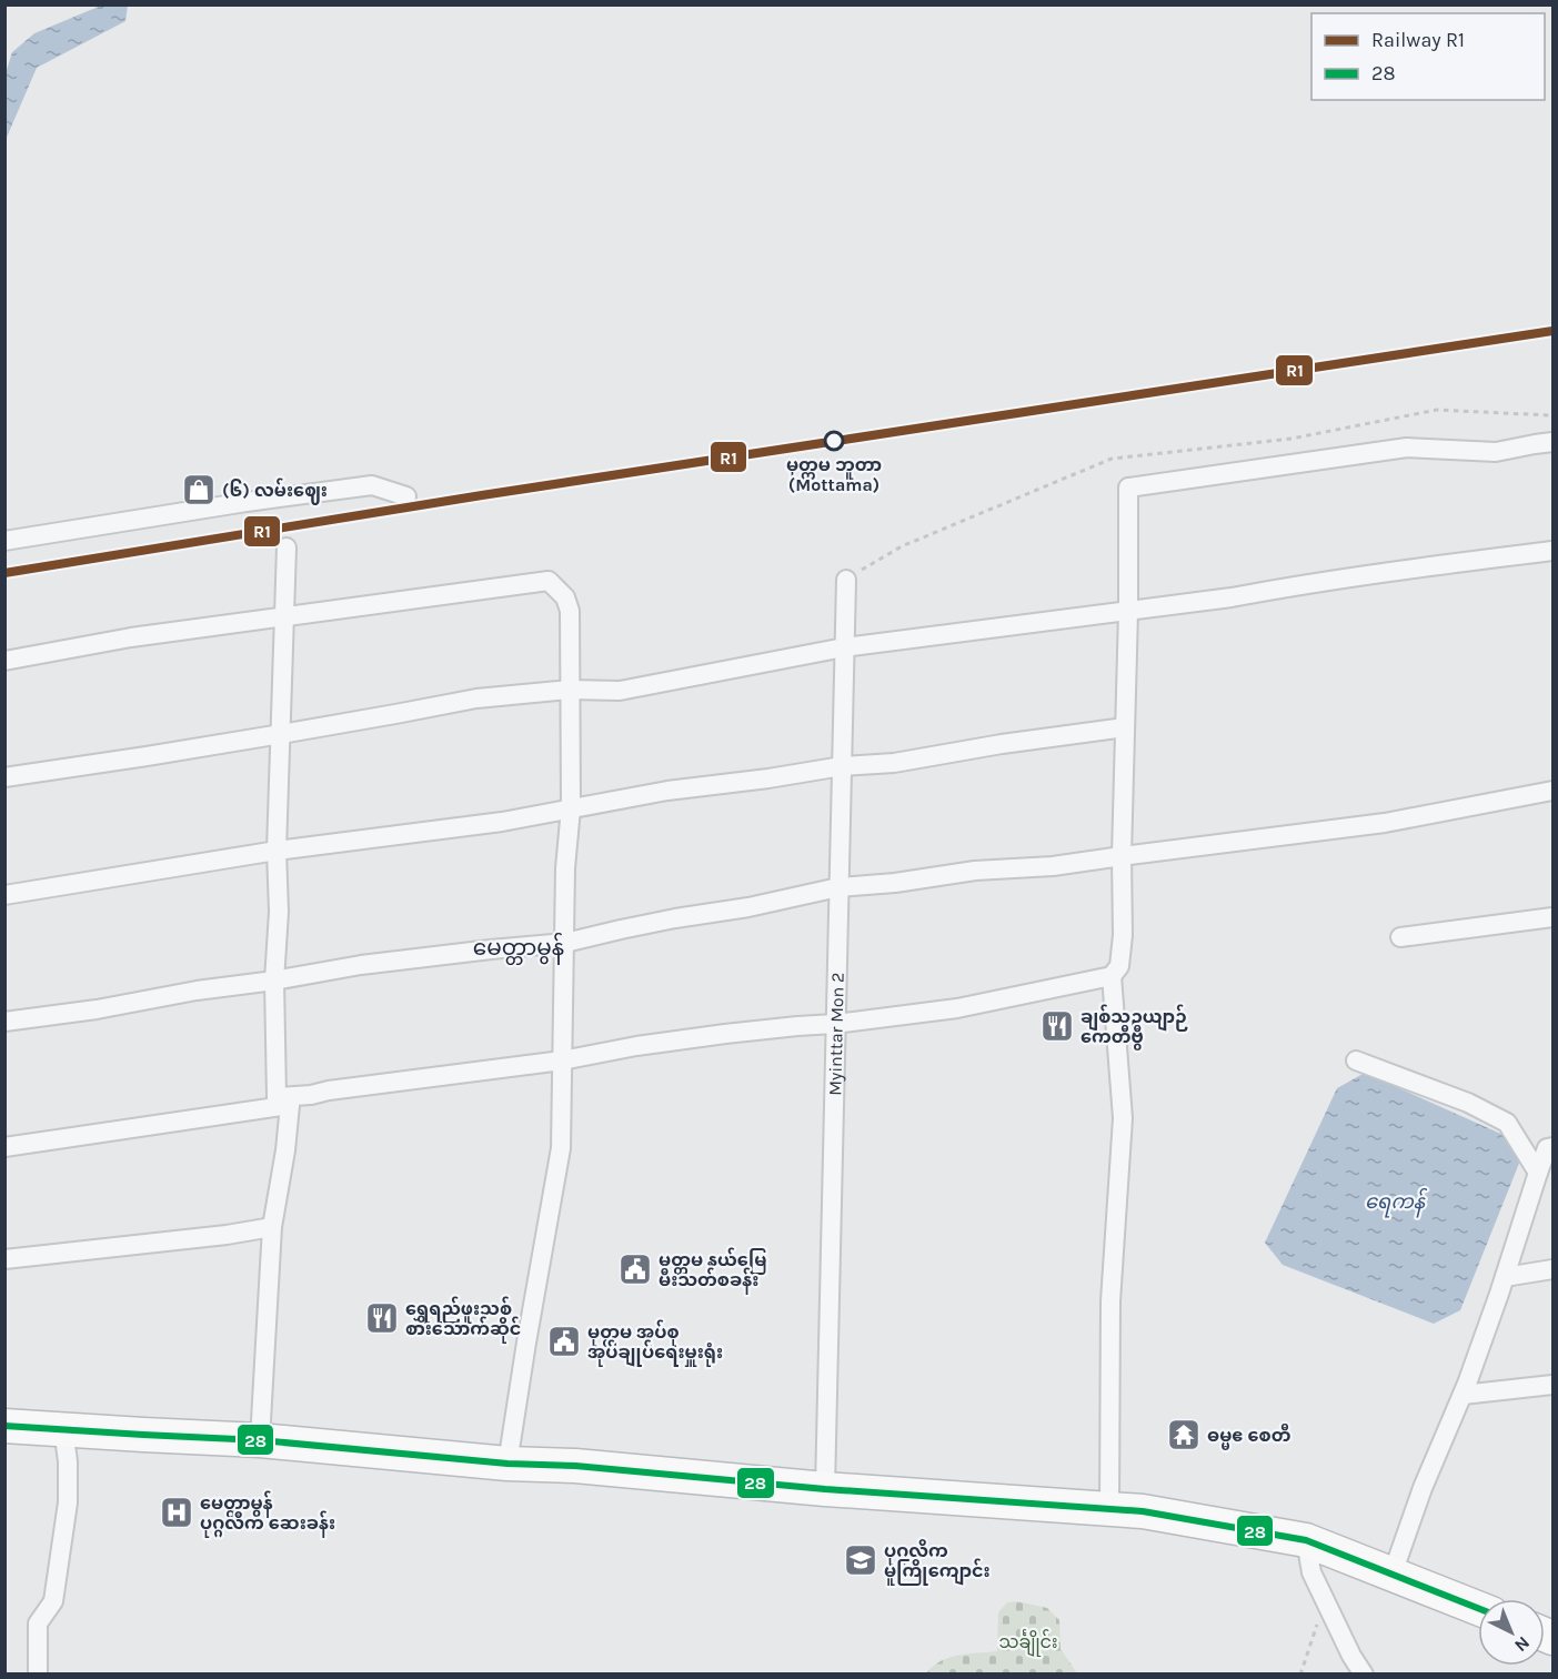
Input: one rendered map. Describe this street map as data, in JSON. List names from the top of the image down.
{
  "streets": {
    "street": ["Myinttar Mon 2"]
  },
  "districts": ["မေတ္တာမွန်"],
  "water": ["ရေကန်"],
  "parks": ["သင်္ချိုင်း"],
  "places": {
    "other": ["မုတ္တမ ဘူတာ (Mottama)"],
    "shop": ["(၆) လမ်းဈေး"],
    "restaurant": ["ချစ်သူဥယျာဉ် ကေတီဗွီ", "ရွှေရည်ဖူးသစ် စားသောက်ဆိုင်"],
    "public building": ["မုတ္တမ နယ်မြေ မီးသတ်စခန်း", "မုတ္တမ အုပ်စု အုပ်ချုပ်ရေးမှူးရုံး"],
    "temple": ["ဓမ္မဧ စေတီ"],
    "hospital": ["မေတ္တာမွန် ပုဂ္ဂလိက ဆေးခန်း"],
    "school or university": ["ပုဂ္ဂလိက မူကြိုကျောင်း"]
  },
  "lines": ["rail line R1", "transit line 28"],
  "legend": ["Railway R1", "28"],
  "north": "bottom right"
}
